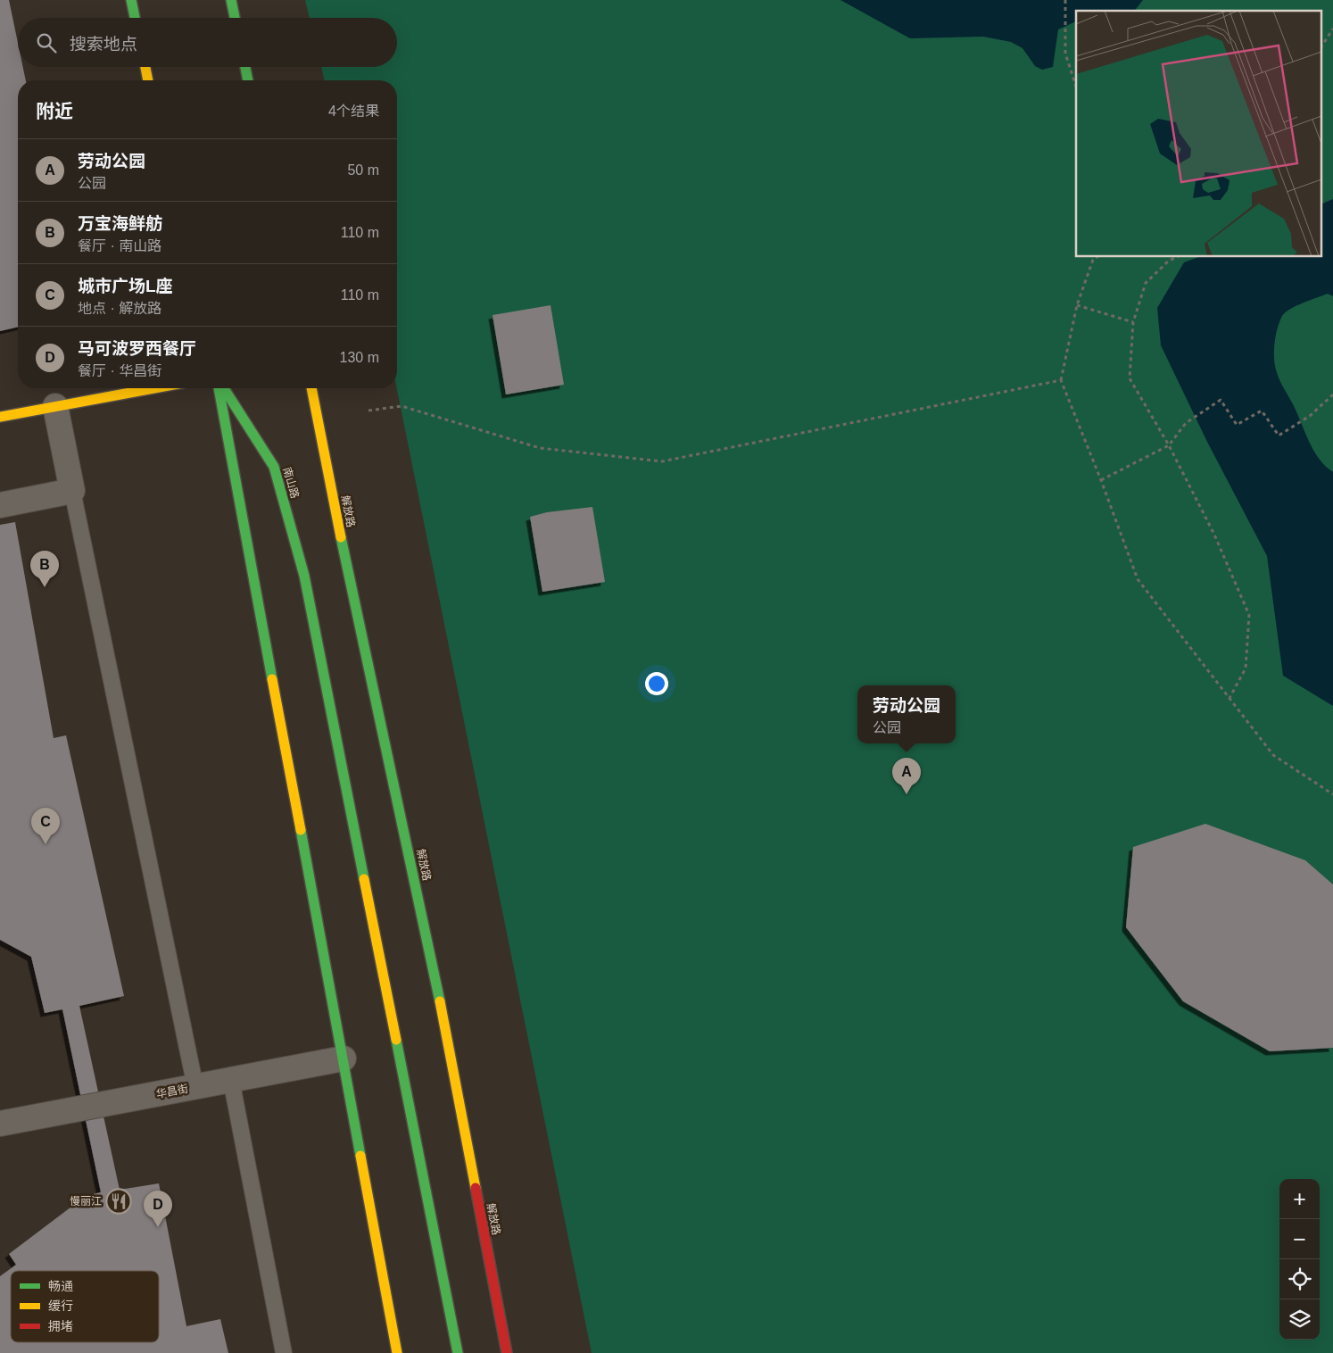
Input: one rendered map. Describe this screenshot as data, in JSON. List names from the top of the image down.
{
  "streets": {
    "main road": ["南山路", "解放路"],
    "street": ["华昌街"]
  },
  "places": {
    "restaurant": ["慢丽江"]
  },
  "legend": ["畅通", "缓行", "拥堵"],
  "page": {
    "search": "搜索地点",
    "heading": ["附近", "4个结果"],
    "list": [
      {
        "mark": "A",
        "name": "劳动公园",
        "note": "公园",
        "value": "50 m"
      },
      {
        "mark": "B",
        "name": "万宝海鲜舫",
        "note": "餐厅 · 南山路",
        "value": "110 m"
      },
      {
        "mark": "C",
        "name": "城市广场L座",
        "note": "地点 · 解放路",
        "value": "110 m"
      },
      {
        "mark": "D",
        "name": "马可波罗西餐厅",
        "note": "餐厅 · 华昌街",
        "value": "130 m"
      }
    ],
    "pins": [
      "B",
      "A",
      "C",
      "D"
    ],
    "popup": ["劳动公园", "公园"],
    "map_buttons": ["+", "−"]
  }
}
